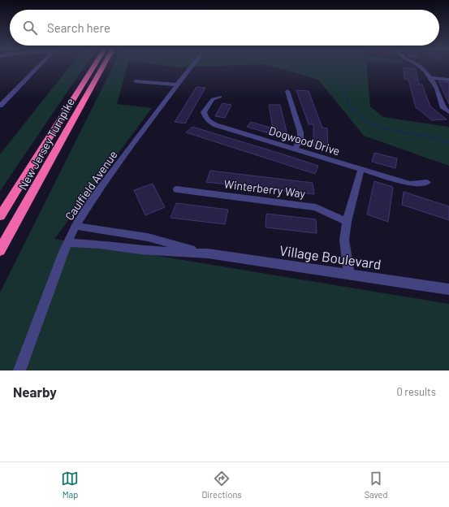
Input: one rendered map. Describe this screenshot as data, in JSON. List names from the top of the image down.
{
  "streets": {
    "highway": ["New Jersey Turnpike"],
    "street": [
      "Dogwood Drive",
      "Caulfield Avenue",
      "Winterberry Way",
      "Village Boulevard"
    ]
  },
  "crossings": [
    ["Caulfield Avenue", "Village Boulevard"]
  ],
  "page": {
    "search": "Search here",
    "heading": ["Nearby", "0 results"],
    "nav": ["Map", "Directions", "Saved"]
  }
}
